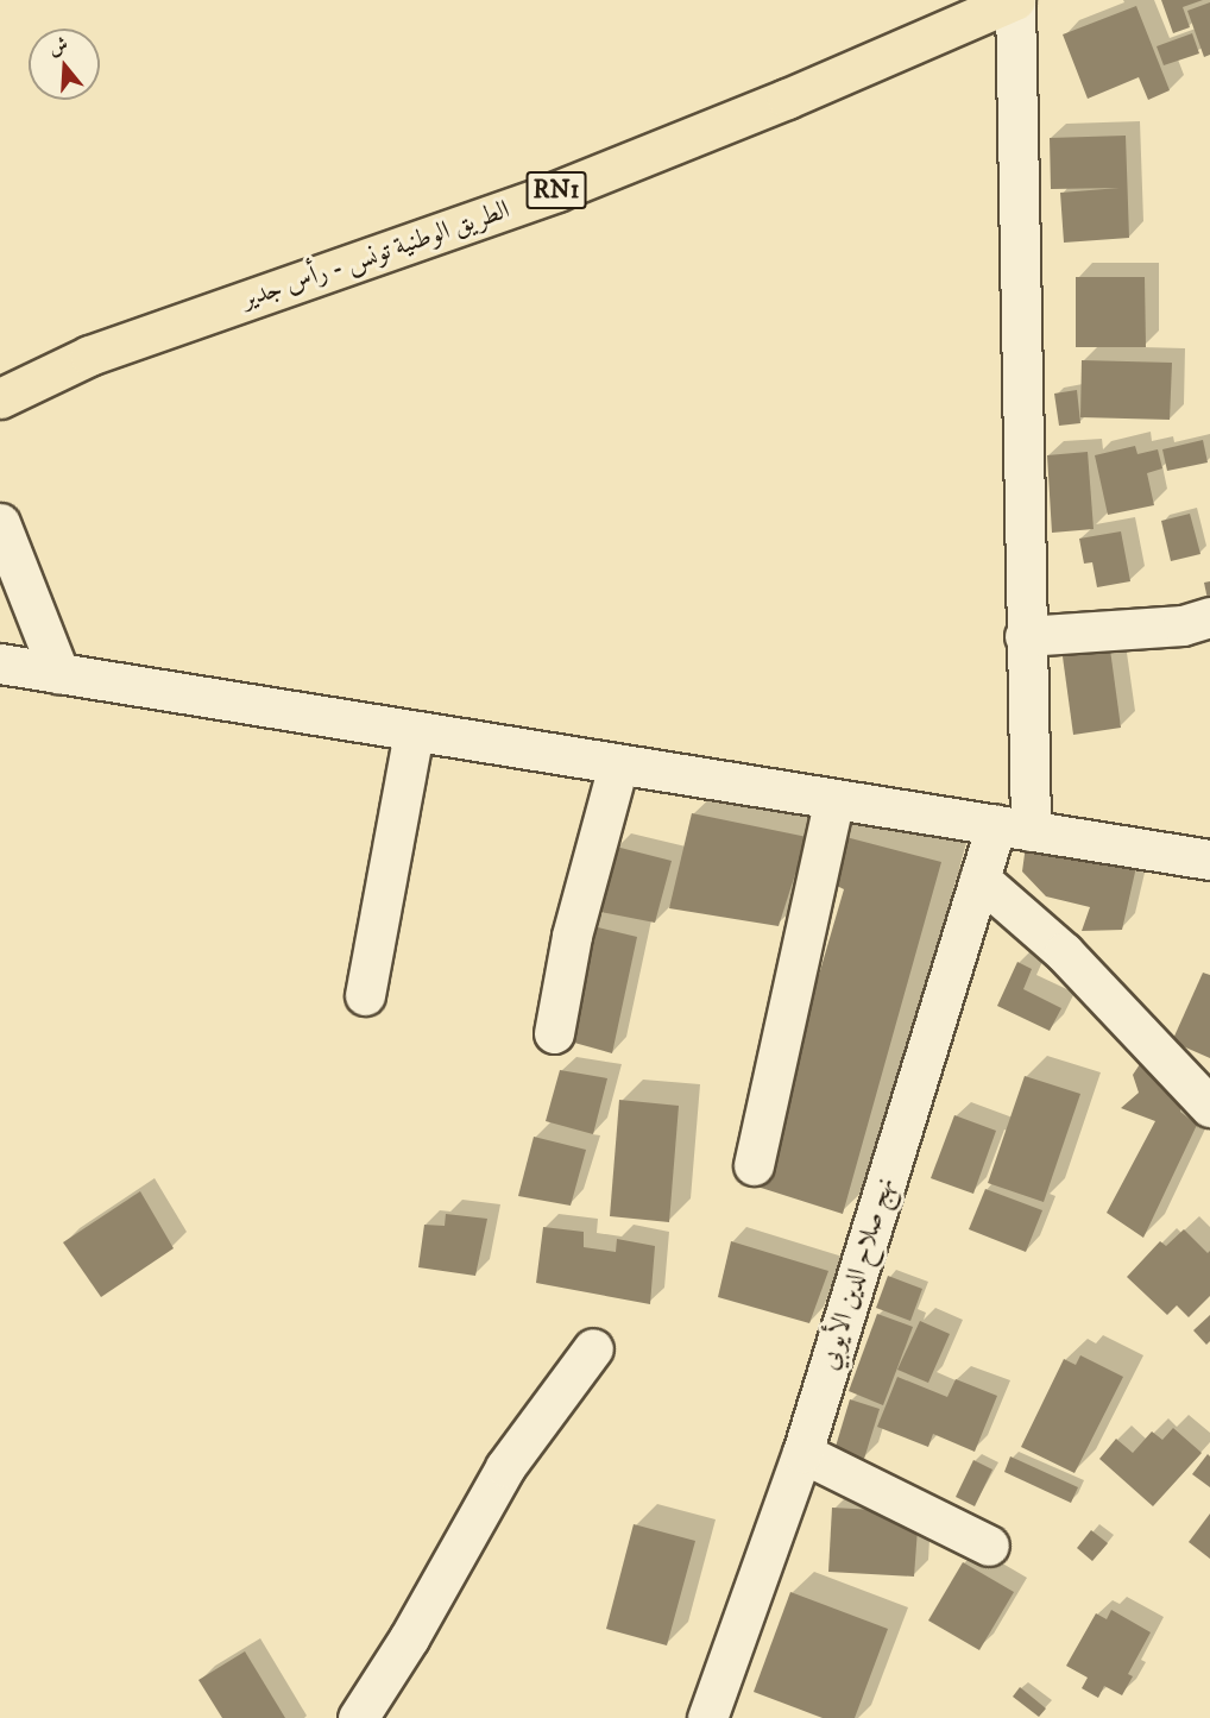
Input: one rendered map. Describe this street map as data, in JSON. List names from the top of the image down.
{
  "streets": {
    "main road": ["RN1", "الطريق الوطنية تونس - رأس جدير"],
    "street": ["نهج صلاح الدين الأيوبي"]
  },
  "crossings": [
    ["الطريق الوطنية تونس - رأس جدير", "نهج صلاح الدين الأيوبي"]
  ],
  "north": "top"
}
